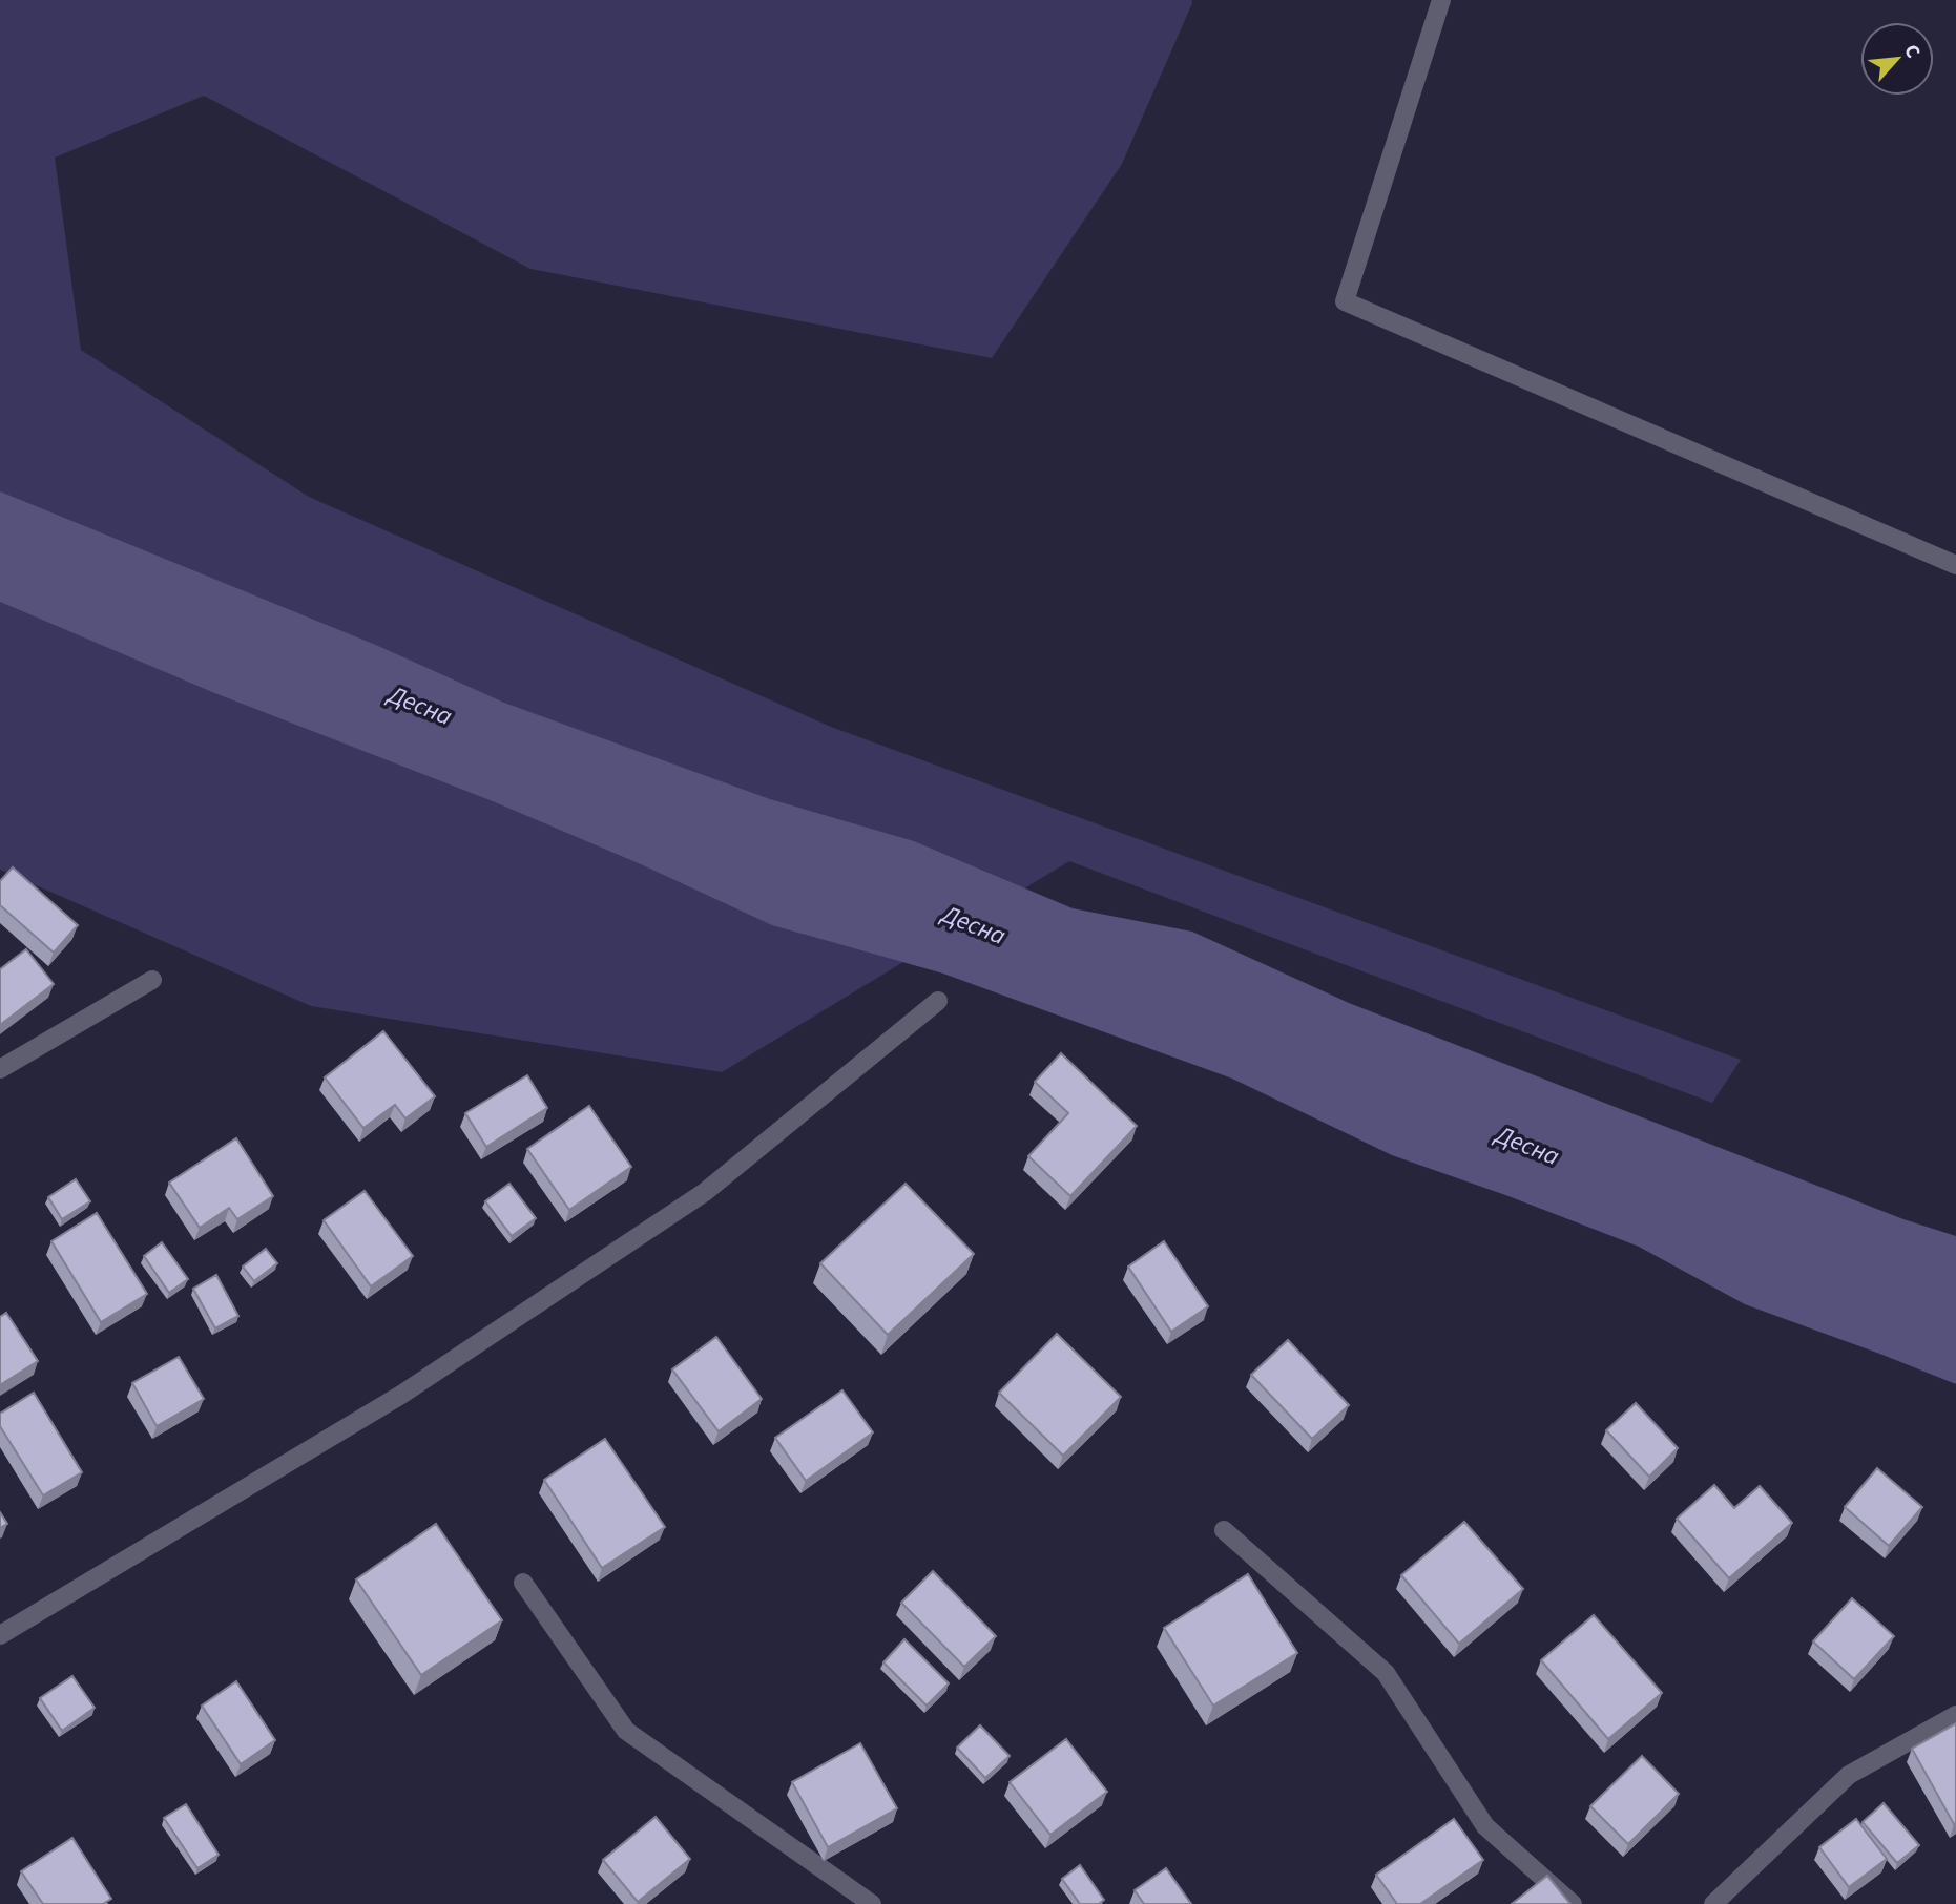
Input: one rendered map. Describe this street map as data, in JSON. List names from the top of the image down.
{
  "water": ["Десна"],
  "north": "top right"
}
